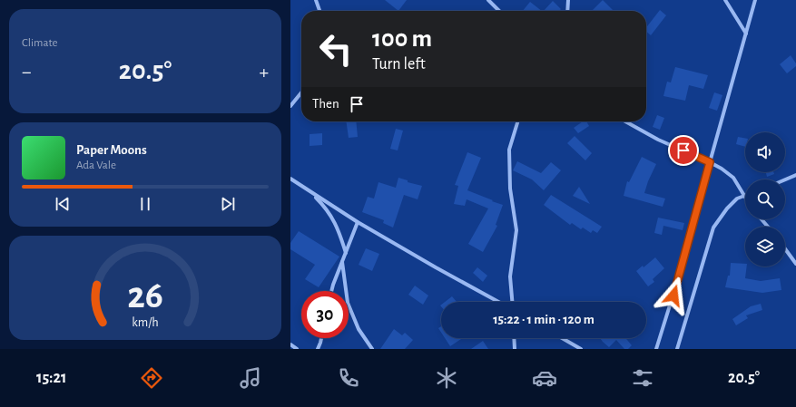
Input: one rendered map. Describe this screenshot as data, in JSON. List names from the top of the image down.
{
  "page": {
    "tile": "Climate",
    "turn": ["100 m", "Turn left"],
    "heat": ["−", "20.5°", "+"],
    "then": "Then",
    "song": ["Paper Moons", "Ada Vale"],
    "limit": "30",
    "trip": "15:22 · 1 min · 120 m",
    "tabs": ["15:21", "20.5°"],
    "gauge": ["26", "km/h"]
  }
}
